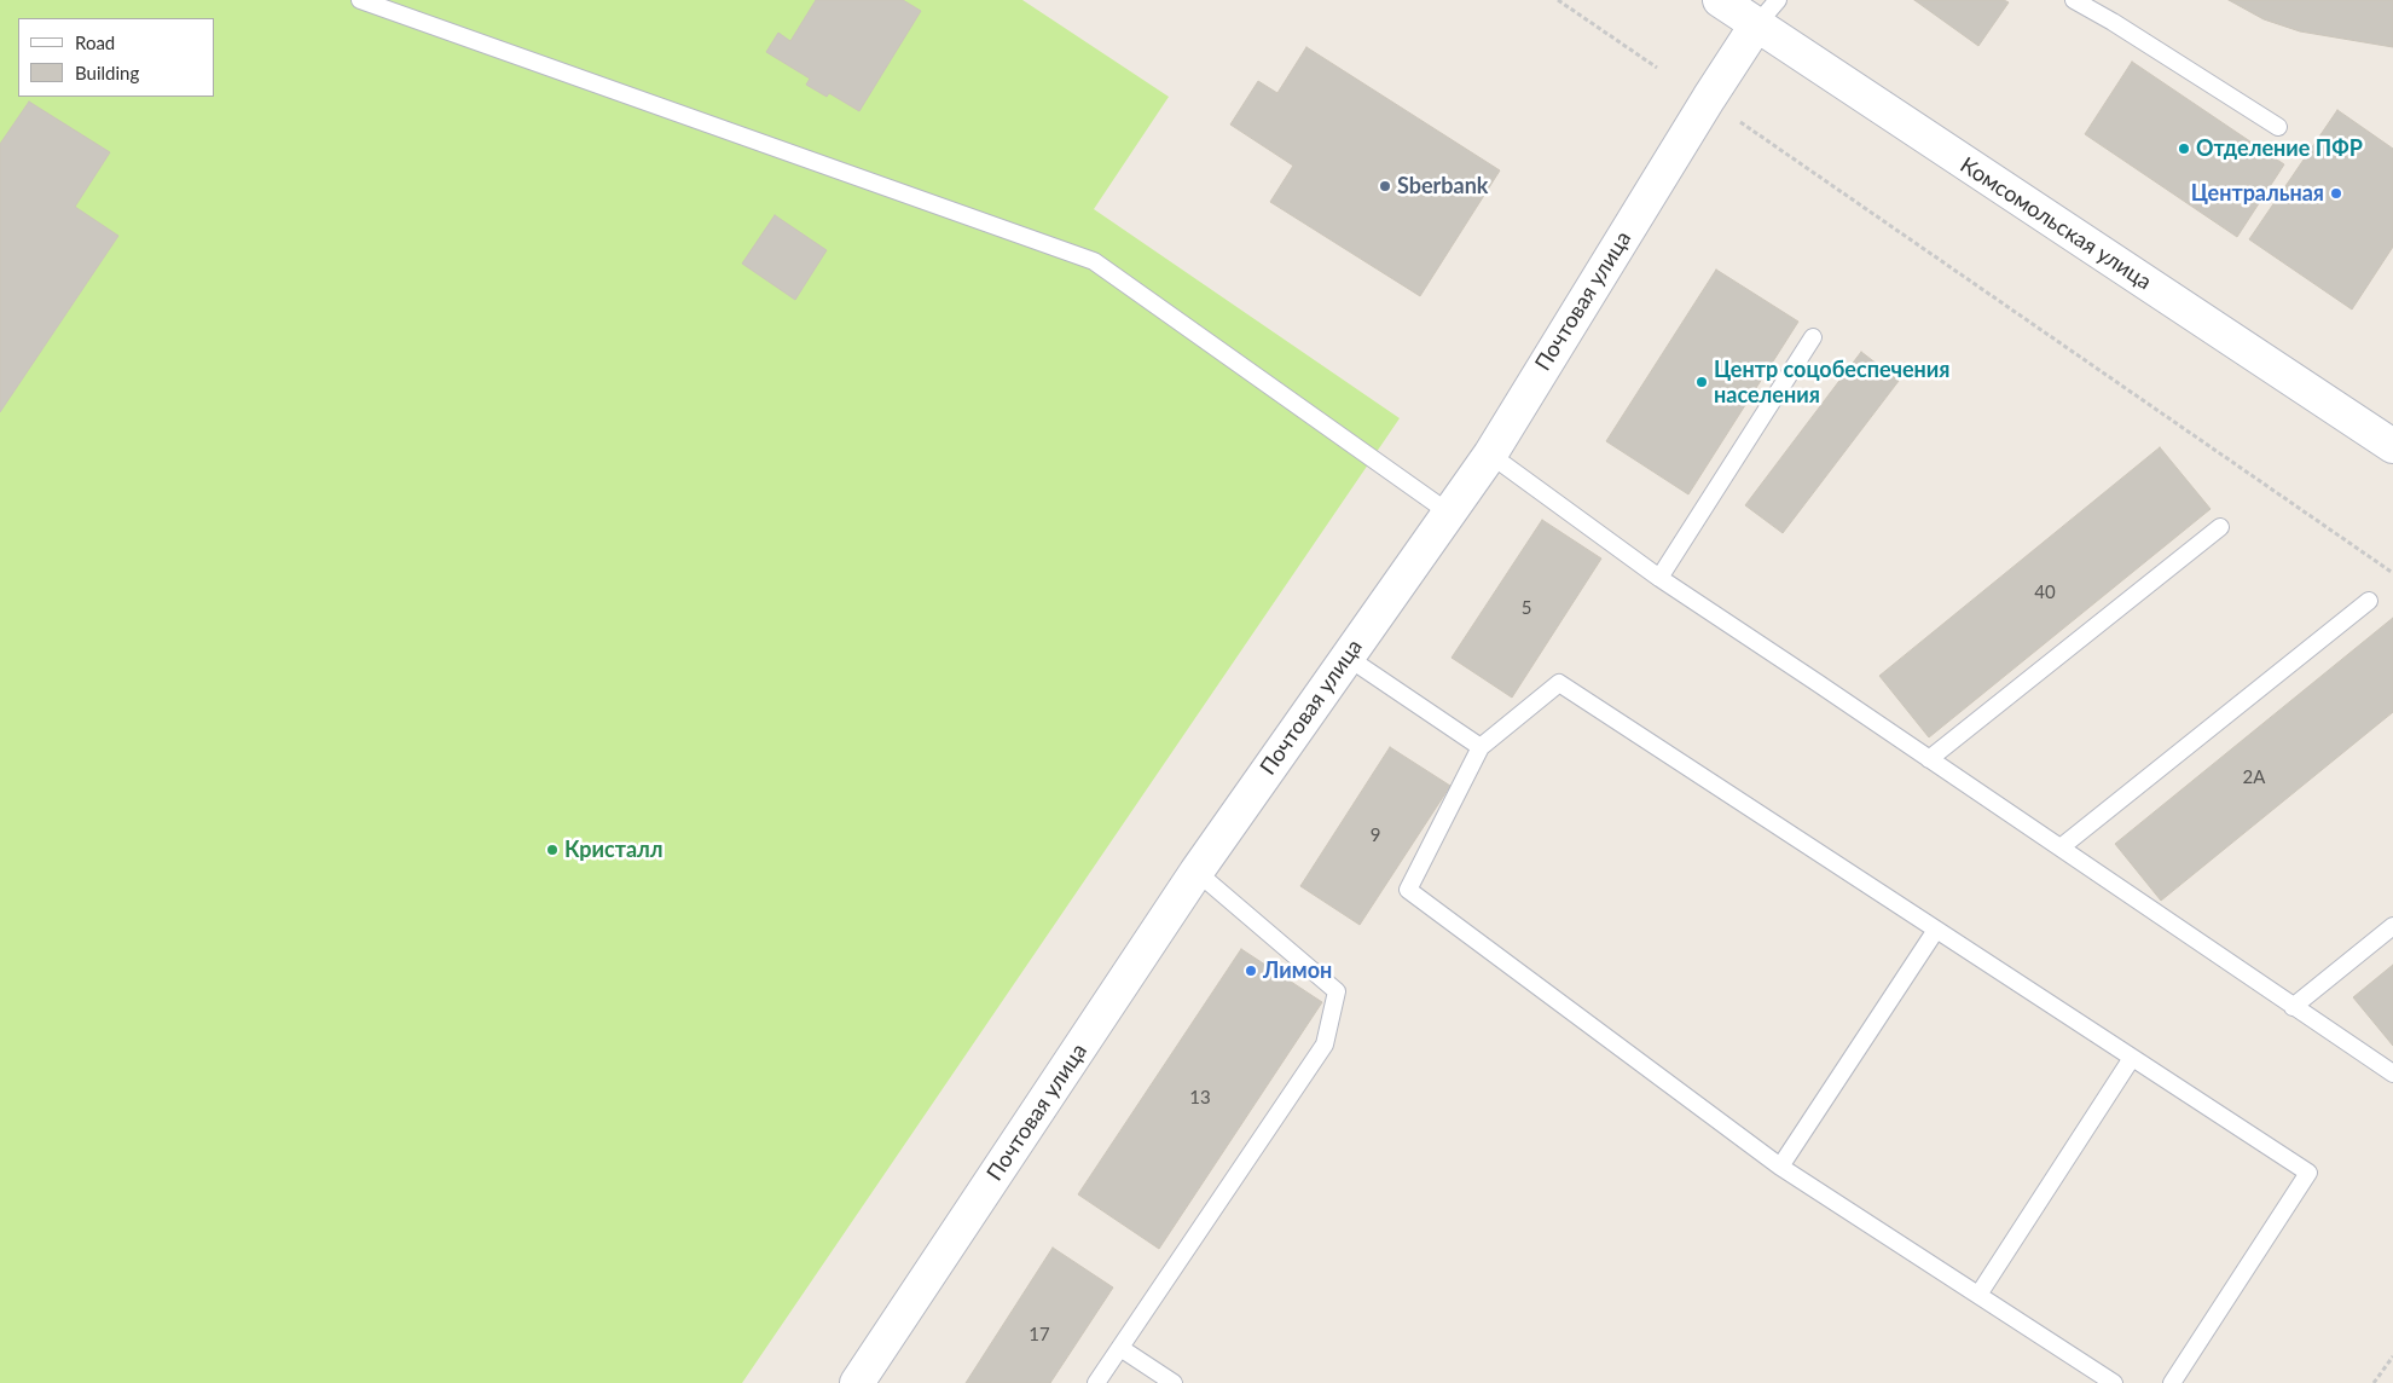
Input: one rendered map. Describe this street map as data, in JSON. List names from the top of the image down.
{
  "streets": {
    "street": ["Комсомольская улица", "Почтовая улица"]
  },
  "crossings": [
    ["Комсомольская улица", "Почтовая улица"]
  ],
  "places": [
    "Отделение ПФР",
    "Sberbank",
    "Центральная",
    "Центр соцобеспечения населения",
    "Кристалл",
    "Лимон"
  ],
  "house_numbers": [
    "40",
    "5",
    "2А",
    "9",
    "13",
    "17"
  ],
  "legend": ["Road", "Building"]
}
